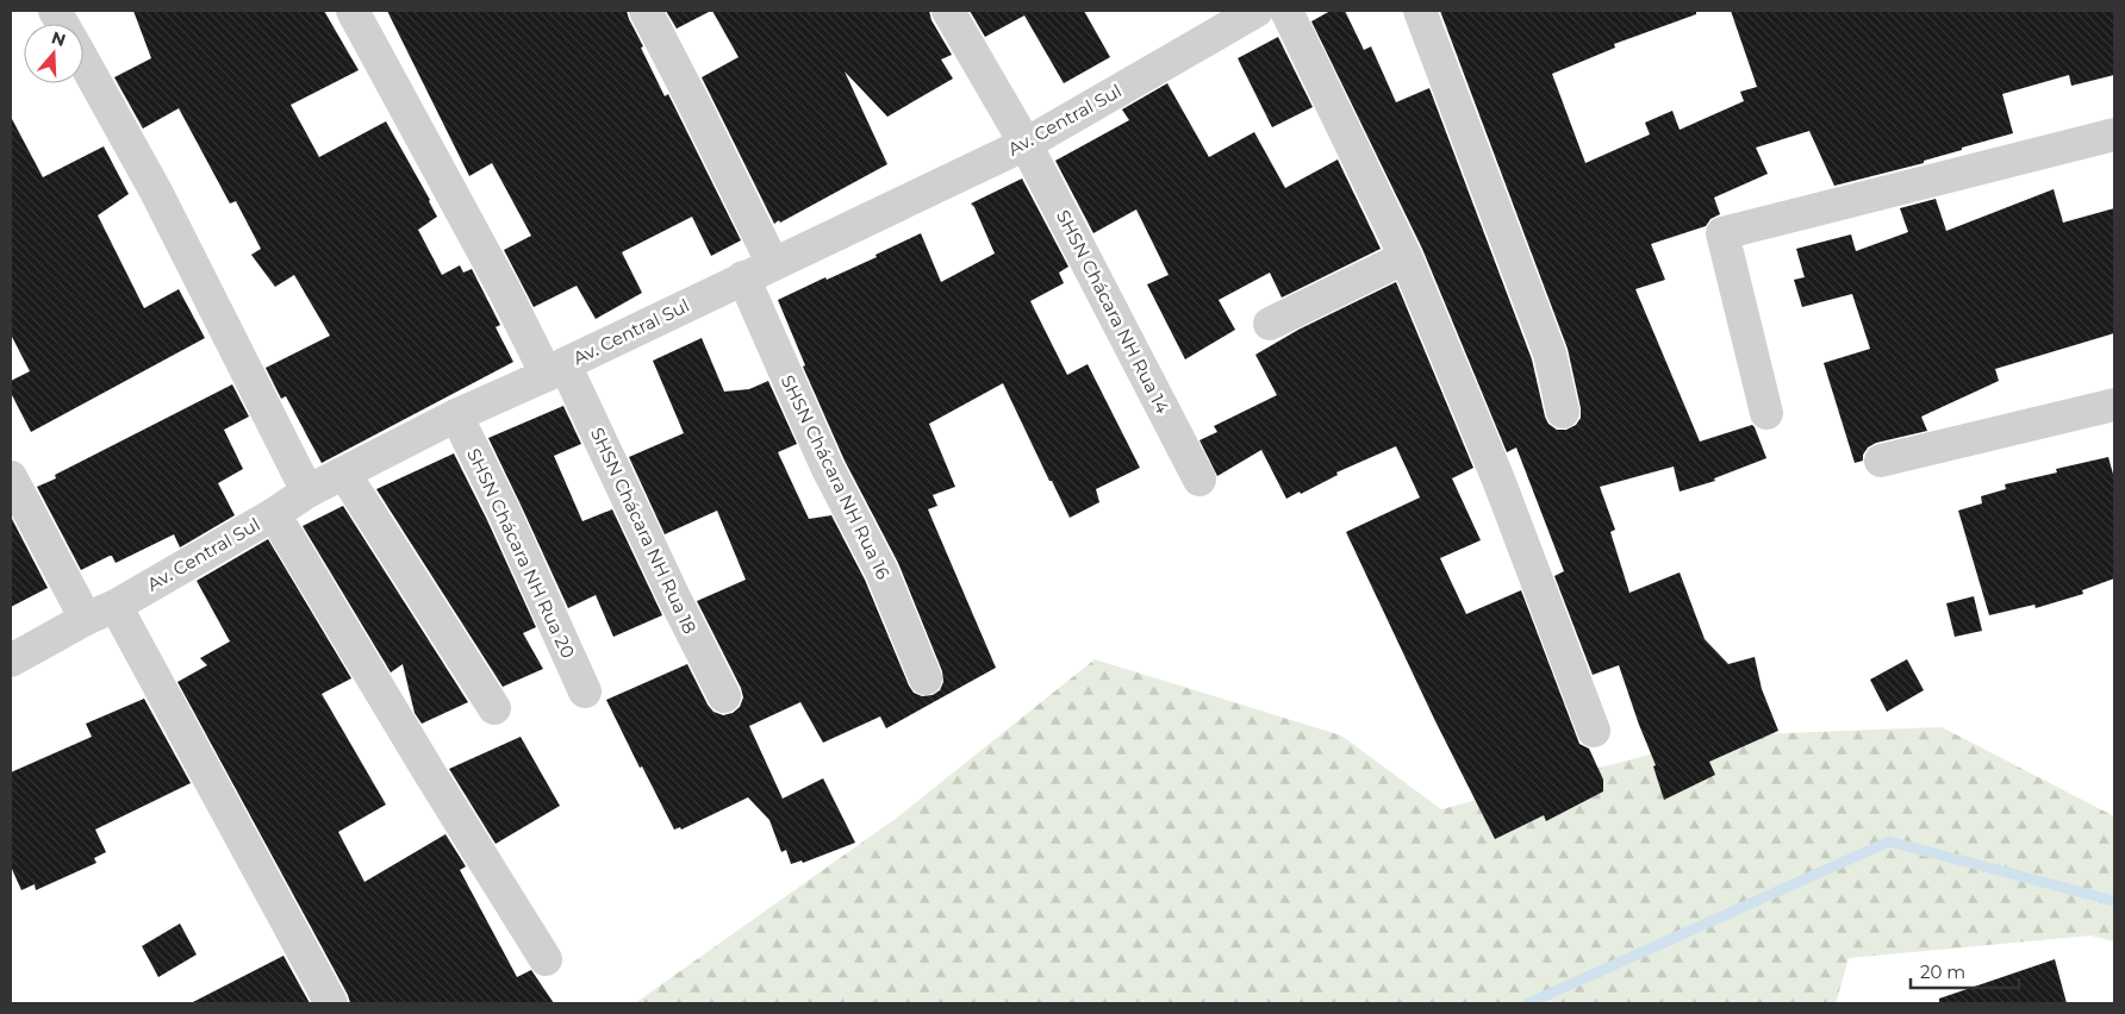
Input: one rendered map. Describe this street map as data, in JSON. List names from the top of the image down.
{
  "streets": {
    "street": [
      "Av. Central Sul",
      "SHSN Chácara NH Rua 14",
      "SHSN Chácara NH Rua 16",
      "SHSN Chácara NH Rua 18",
      "SHSN Chácara NH Rua 20"
    ]
  },
  "crossings": [
    ["Av. Central Sul", "SHSN Chácara NH Rua 14"],
    ["Av. Central Sul", "SHSN Chácara NH Rua 16"],
    ["Av. Central Sul", "SHSN Chácara NH Rua 18"],
    ["Av. Central Sul", "SHSN Chácara NH Rua 20"]
  ],
  "scale_bar": "20 m",
  "north": "top"
}
